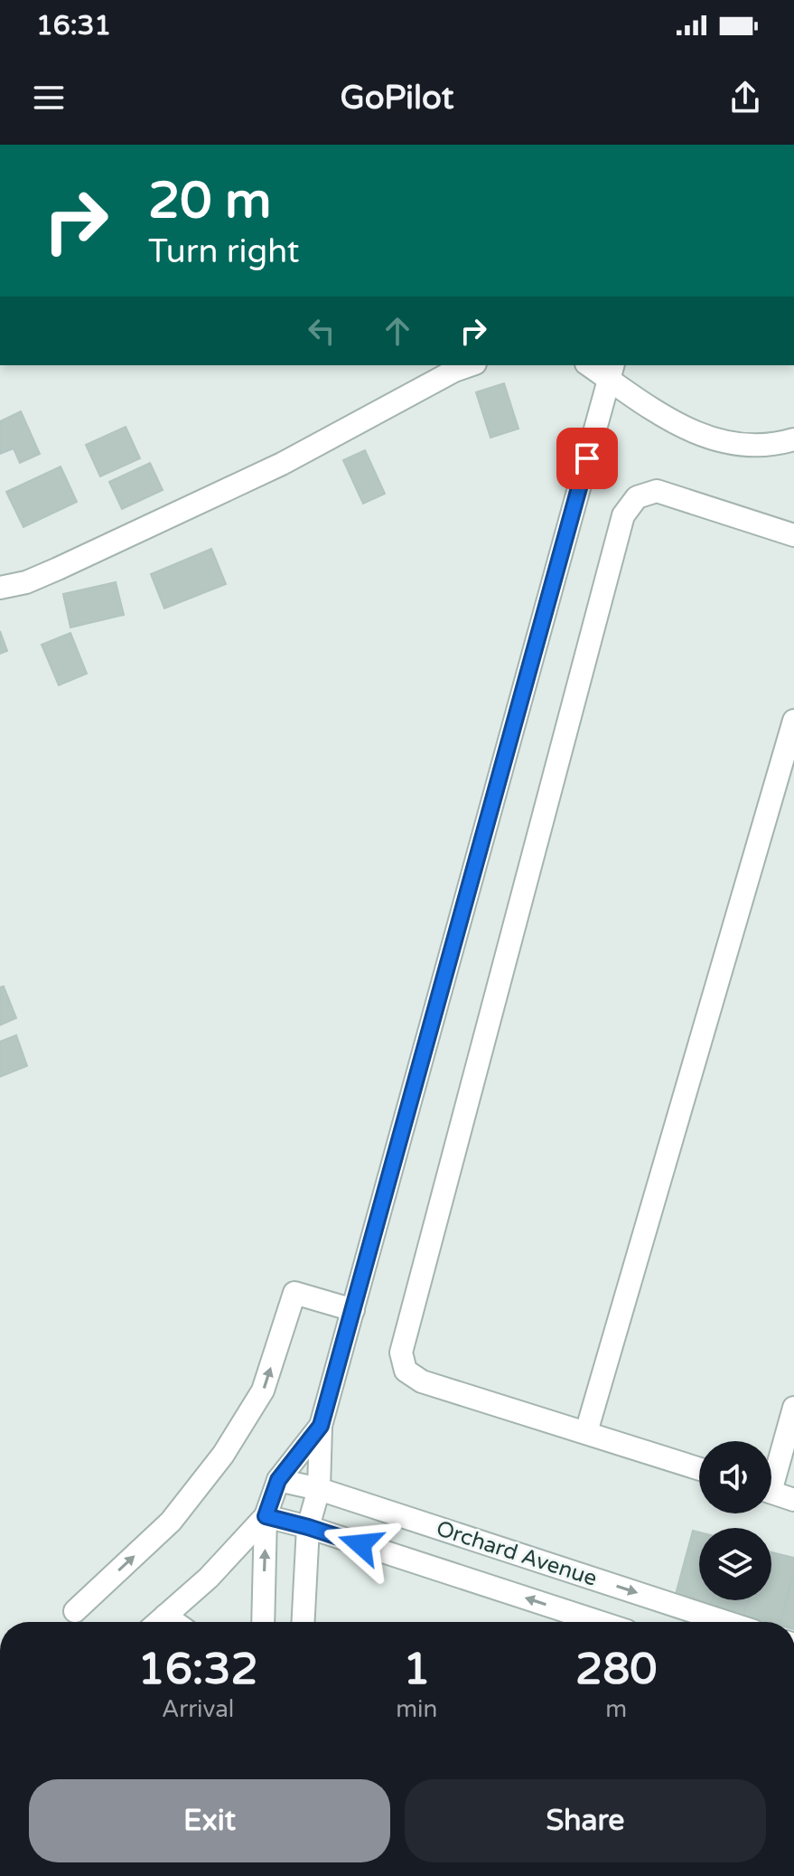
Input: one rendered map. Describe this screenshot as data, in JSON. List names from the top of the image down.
{
  "streets": {
    "street": ["Orchard Avenue"]
  },
  "page": {
    "status": "16:31",
    "header": "GoPilot",
    "turn": ["20 m", "Turn right"],
    "eta": [
      "16:32",
      "Arrival",
      "1",
      "min",
      "280",
      "m"
    ],
    "buttons": ["Exit", "Share"]
  }
}
